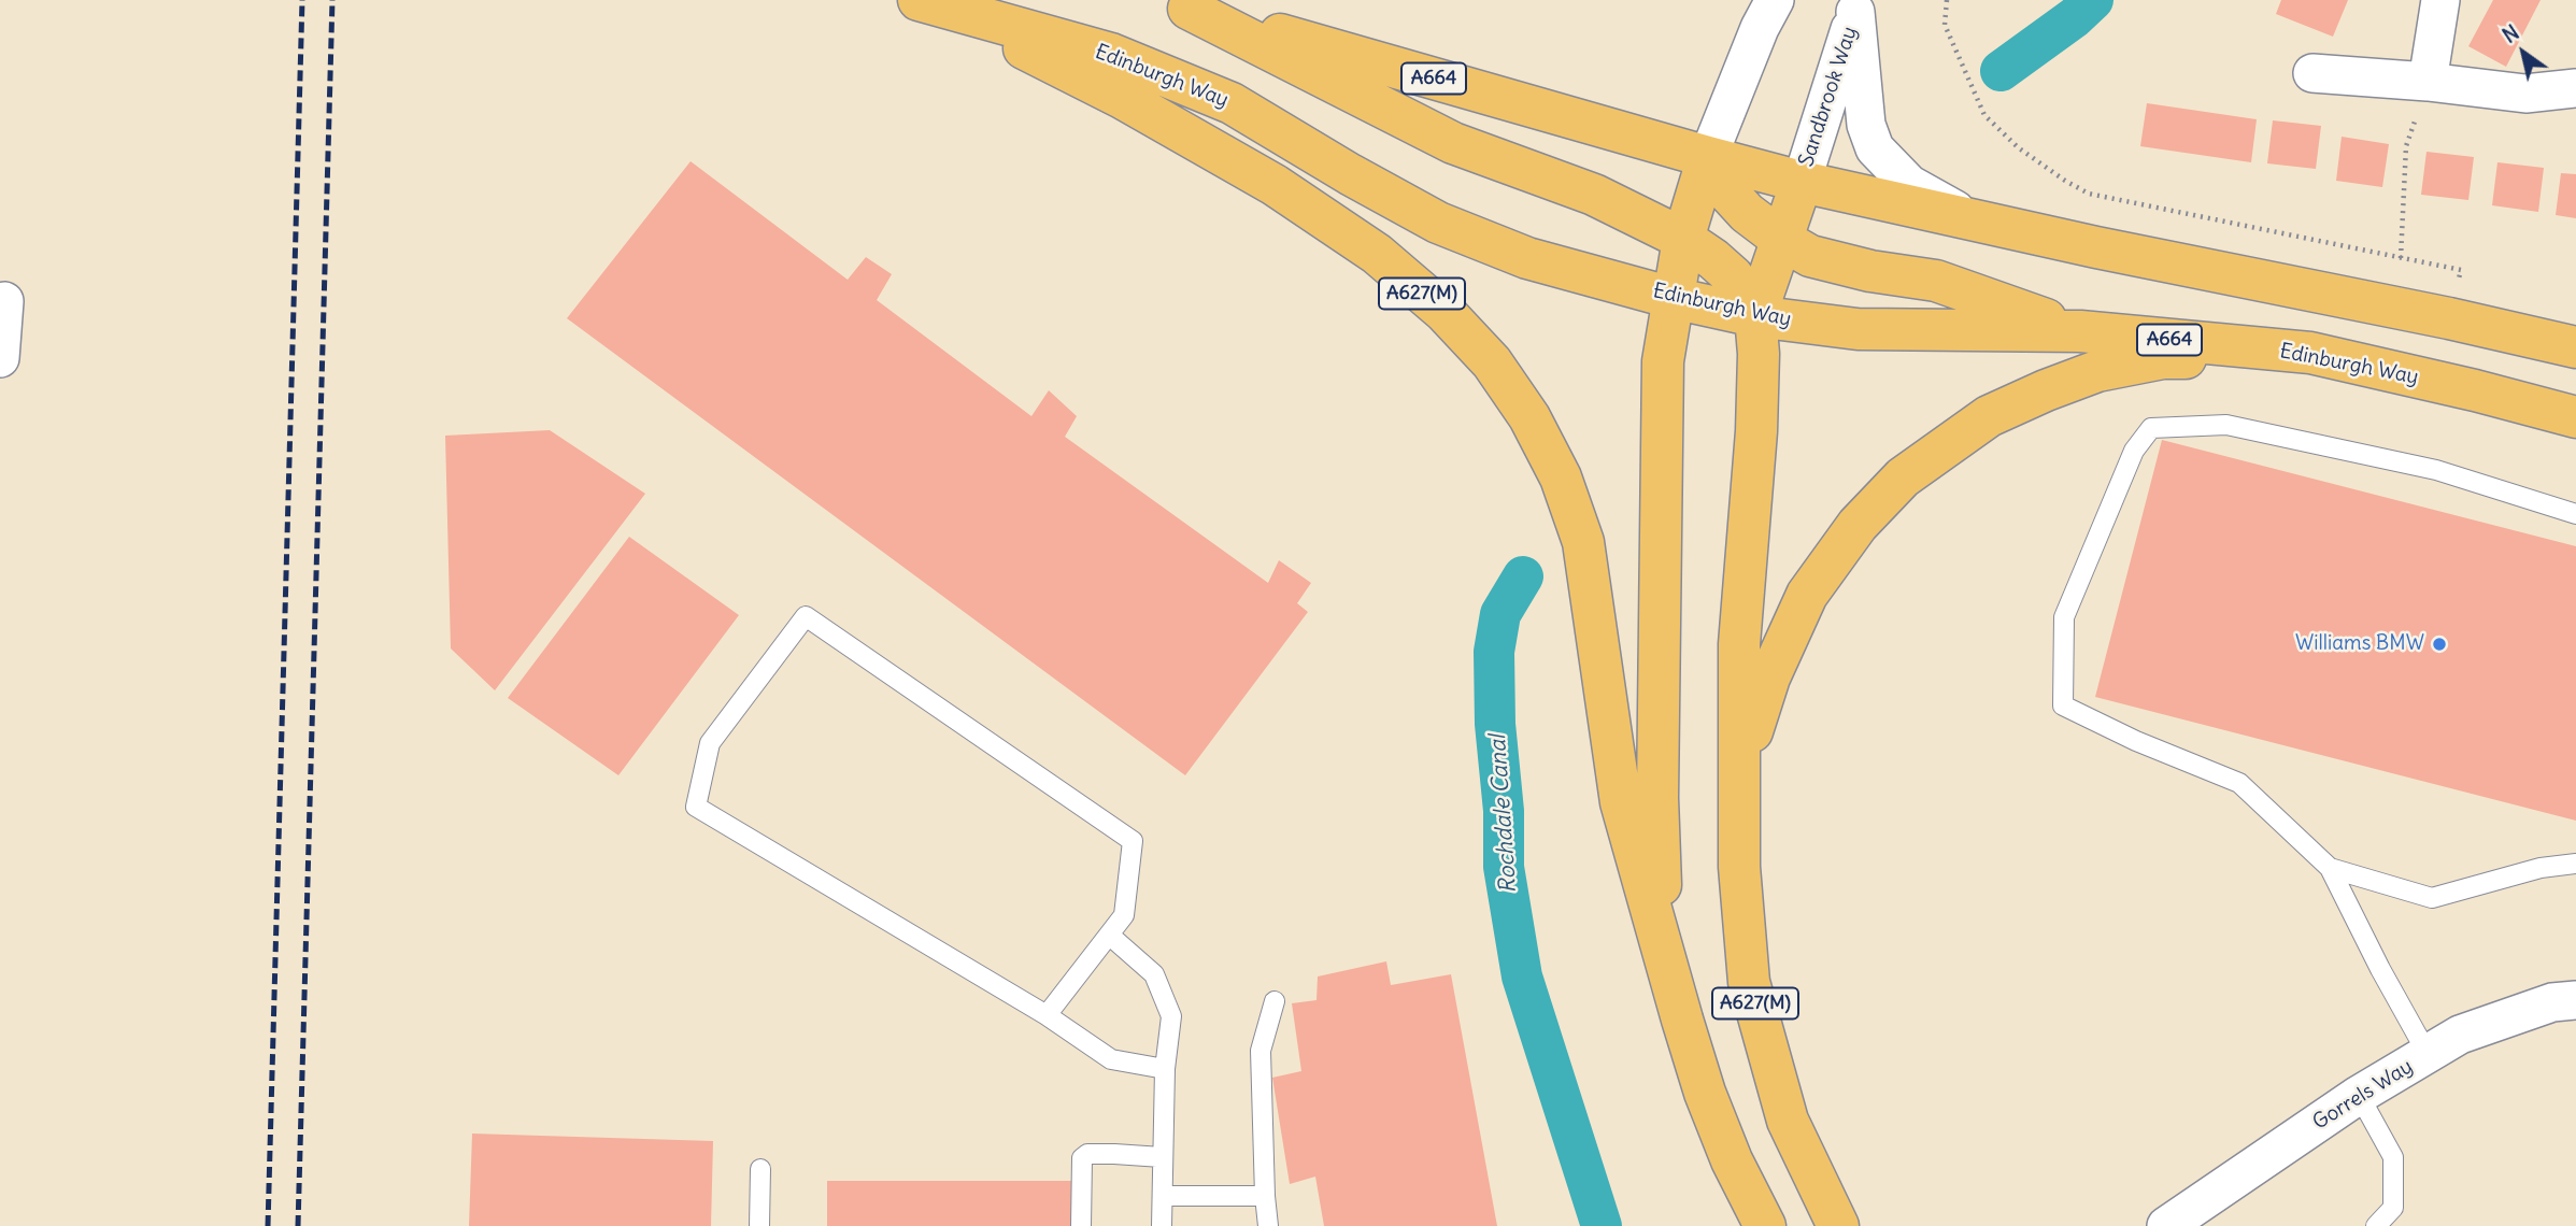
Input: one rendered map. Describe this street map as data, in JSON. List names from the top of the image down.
{
  "streets": {
    "highway": ["Edinburgh Way", "A664", "A627(M)"],
    "street": ["Sandbrook Way", "Gorrels Way"]
  },
  "crossings": [
    ["Edinburgh Way", "A664"],
    ["Edinburgh Way", "A627(M)"],
    ["A664", "Sandbrook Way"]
  ],
  "water": ["Rochdale Canal"],
  "places": ["Williams BMW"],
  "north": "top left"
}
